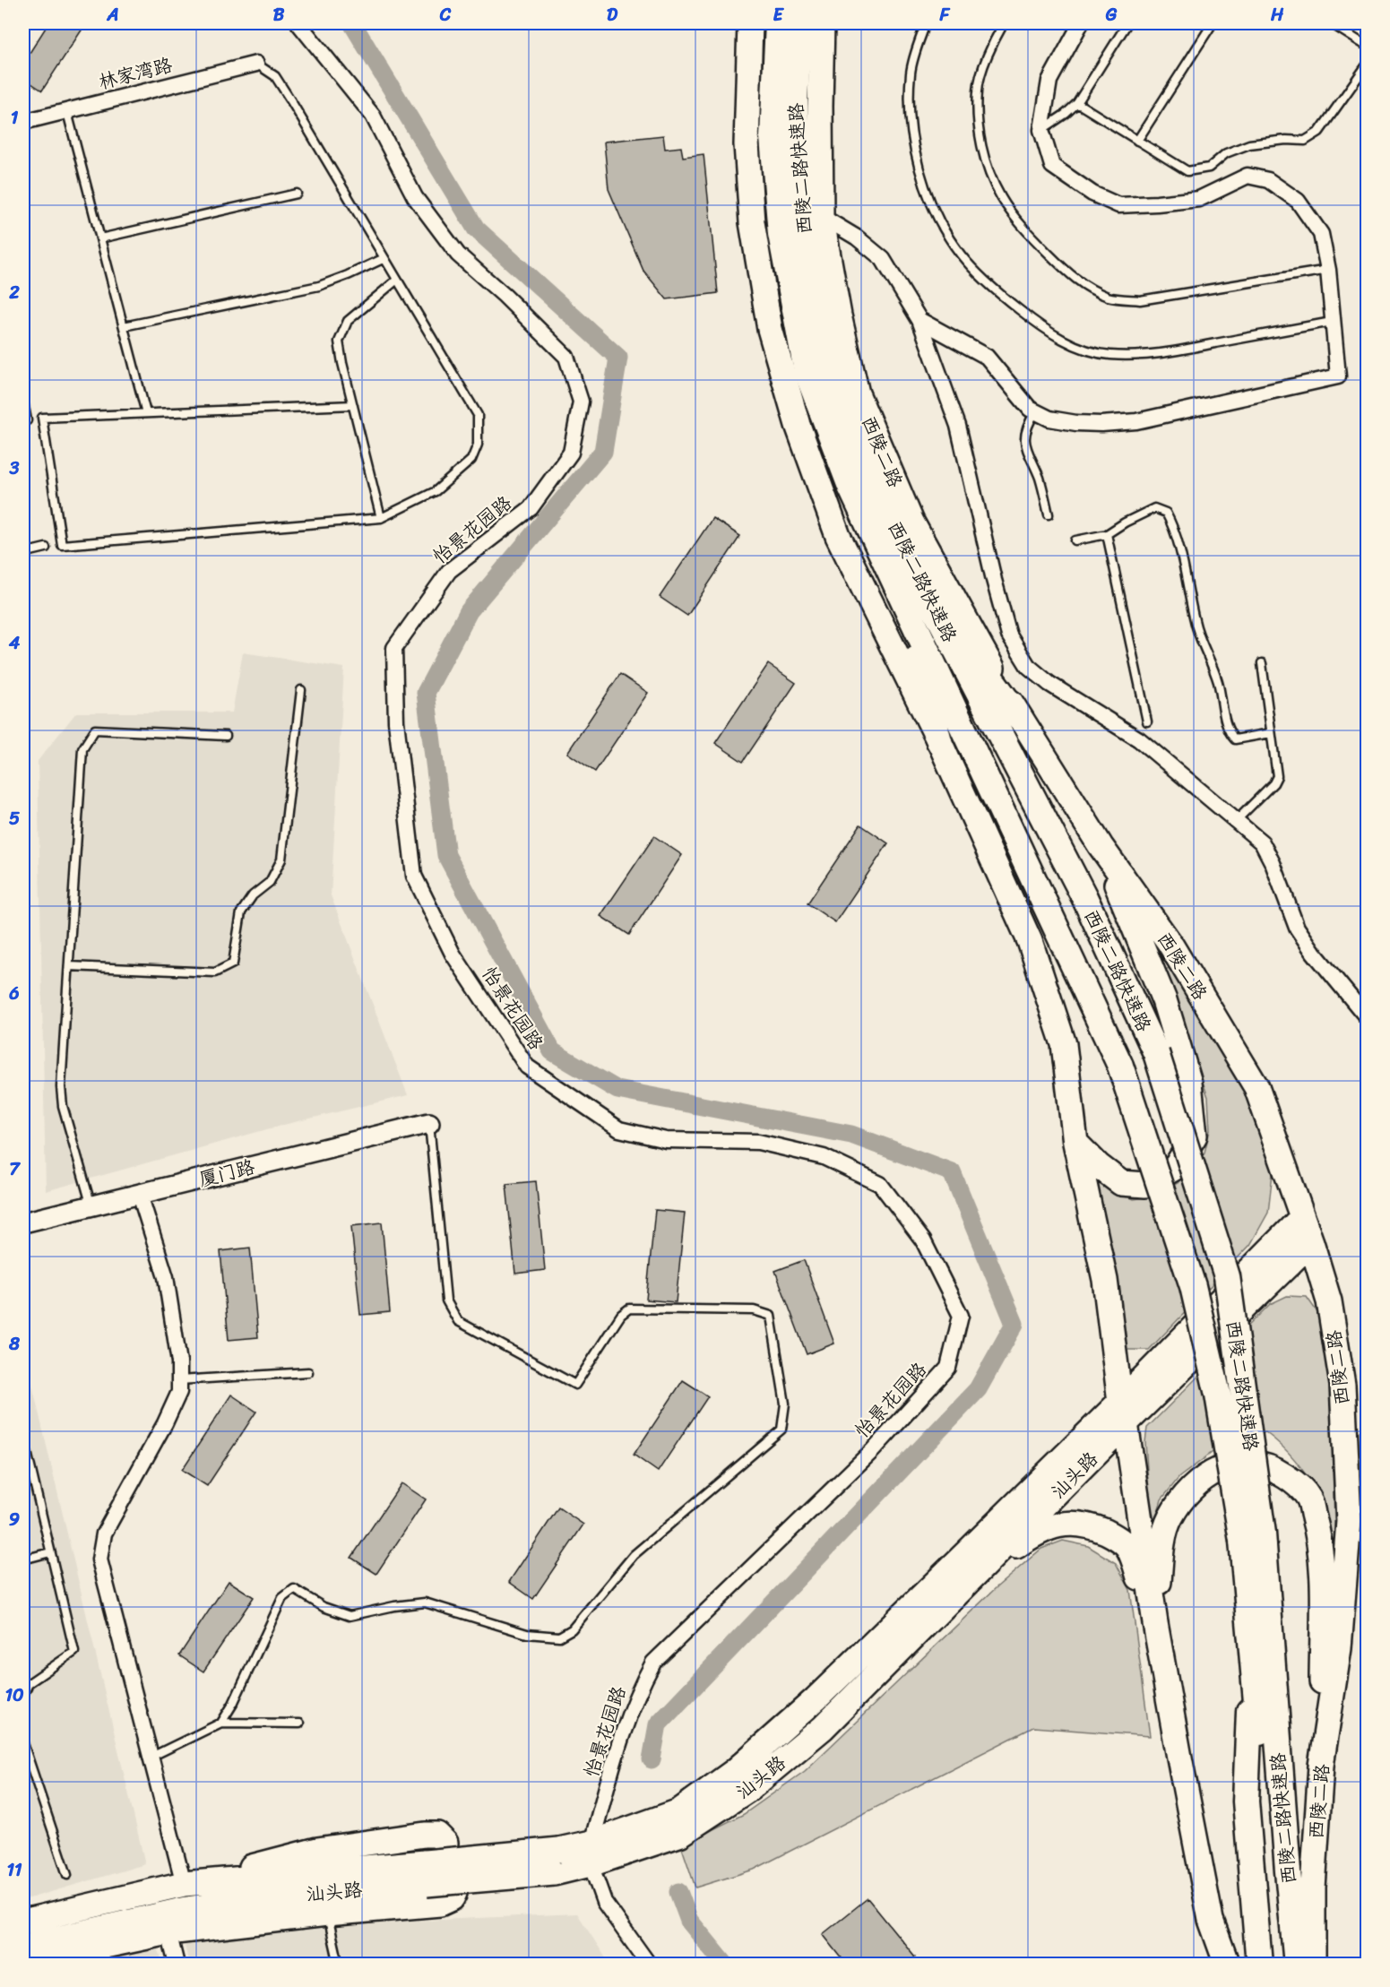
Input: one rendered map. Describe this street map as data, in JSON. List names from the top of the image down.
{
  "streets": {
    "highway": ["西陵二路快速路"],
    "main road": ["西陵二路", "汕头路"],
    "street": ["林家湾路", "怡景花园路", "厦门路"]
  },
  "crossings": [
    ["西陵二路", "汕头路"],
    ["怡景花园路", "汕头路"]
  ],
  "grid": {
    "columns": [
      "A",
      "B",
      "C",
      "D",
      "E",
      "F",
      "G",
      "H"
    ],
    "rows": [
      "1",
      "2",
      "3",
      "4",
      "5",
      "6",
      "7",
      "8",
      "9",
      "10",
      "11"
    ]
  }
}
